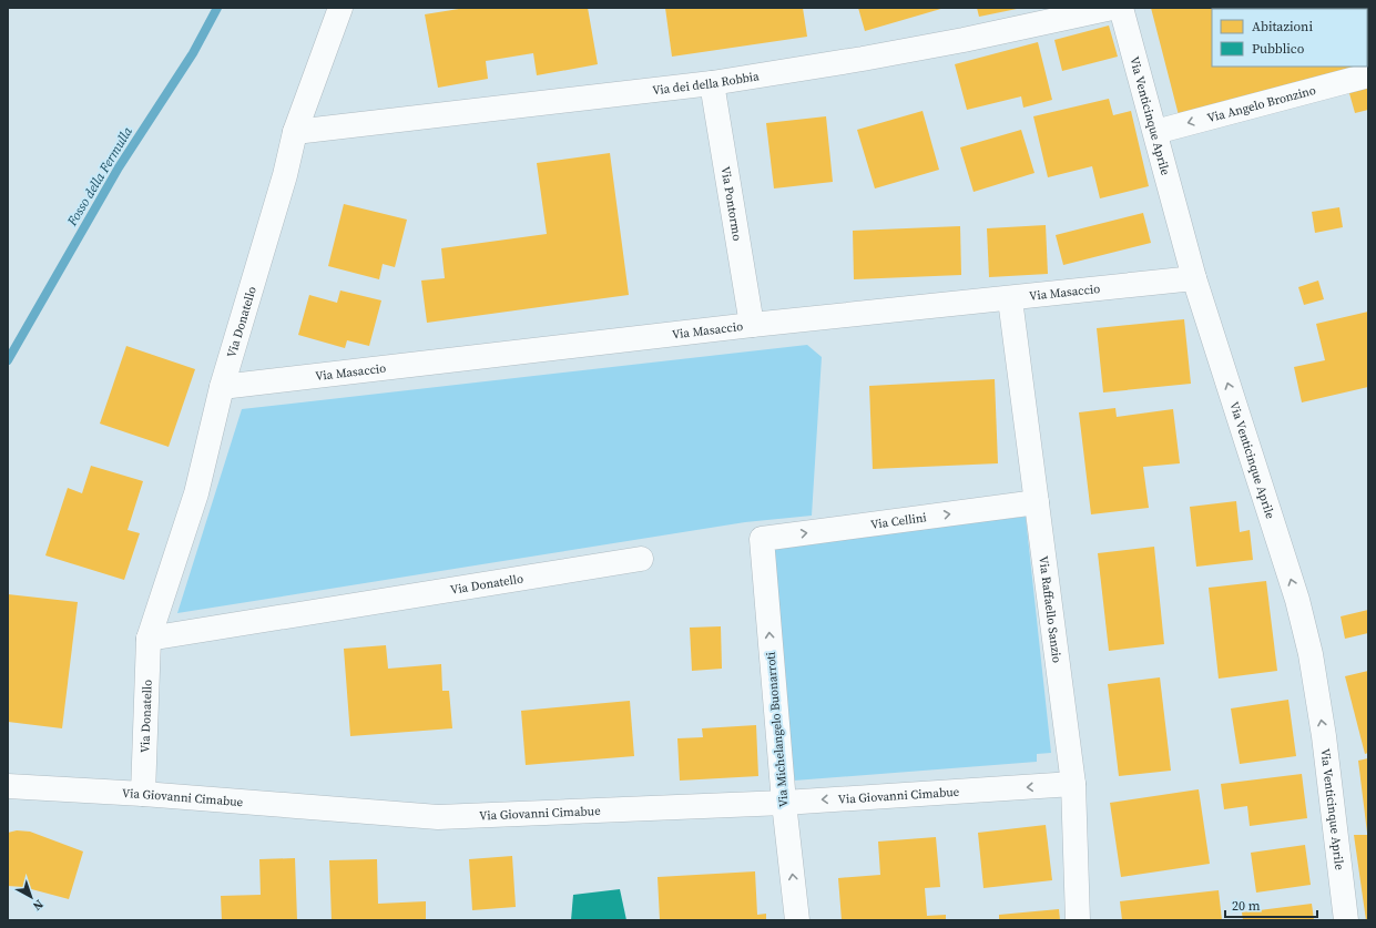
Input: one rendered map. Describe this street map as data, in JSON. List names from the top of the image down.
{
  "streets": {
    "street": [
      "Via dei della Robbia",
      "Via Angelo Bronzino",
      "Via Venticinque Aprile",
      "Via Pontormo",
      "Via Masaccio",
      "Via Donatello",
      "Via Cellini",
      "Via Raffaello Sanzio",
      "Via Michelangelo Buonarroti",
      "Via Giovanni Cimabue"
    ]
  },
  "crossings": [
    ["Via dei della Robbia", "Via Pontormo"],
    ["Via dei della Robbia", "Via Donatello"],
    ["Via Angelo Bronzino", "Via Venticinque Aprile"],
    ["Via Venticinque Aprile", "Via Masaccio"],
    ["Via Pontormo", "Via Masaccio"],
    ["Via Masaccio", "Via Donatello"],
    ["Via Masaccio", "Via Raffaello Sanzio"],
    ["Via Donatello", "Via Giovanni Cimabue"],
    ["Via Cellini", "Via Raffaello Sanzio"],
    ["Via Cellini", "Via Michelangelo Buonarroti"],
    ["Via Raffaello Sanzio", "Via Giovanni Cimabue"],
    ["Via Michelangelo Buonarroti", "Via Giovanni Cimabue"]
  ],
  "one_way": [
    "Via Angelo Bronzino",
    "Via Venticinque Aprile",
    "Via Cellini",
    "Via Michelangelo Buonarroti"
  ],
  "water": ["Fosso della Fermulla"],
  "legend": ["Abitazioni", "Pubblico"],
  "scale_bar": "20 m",
  "north": "bottom right"
}
